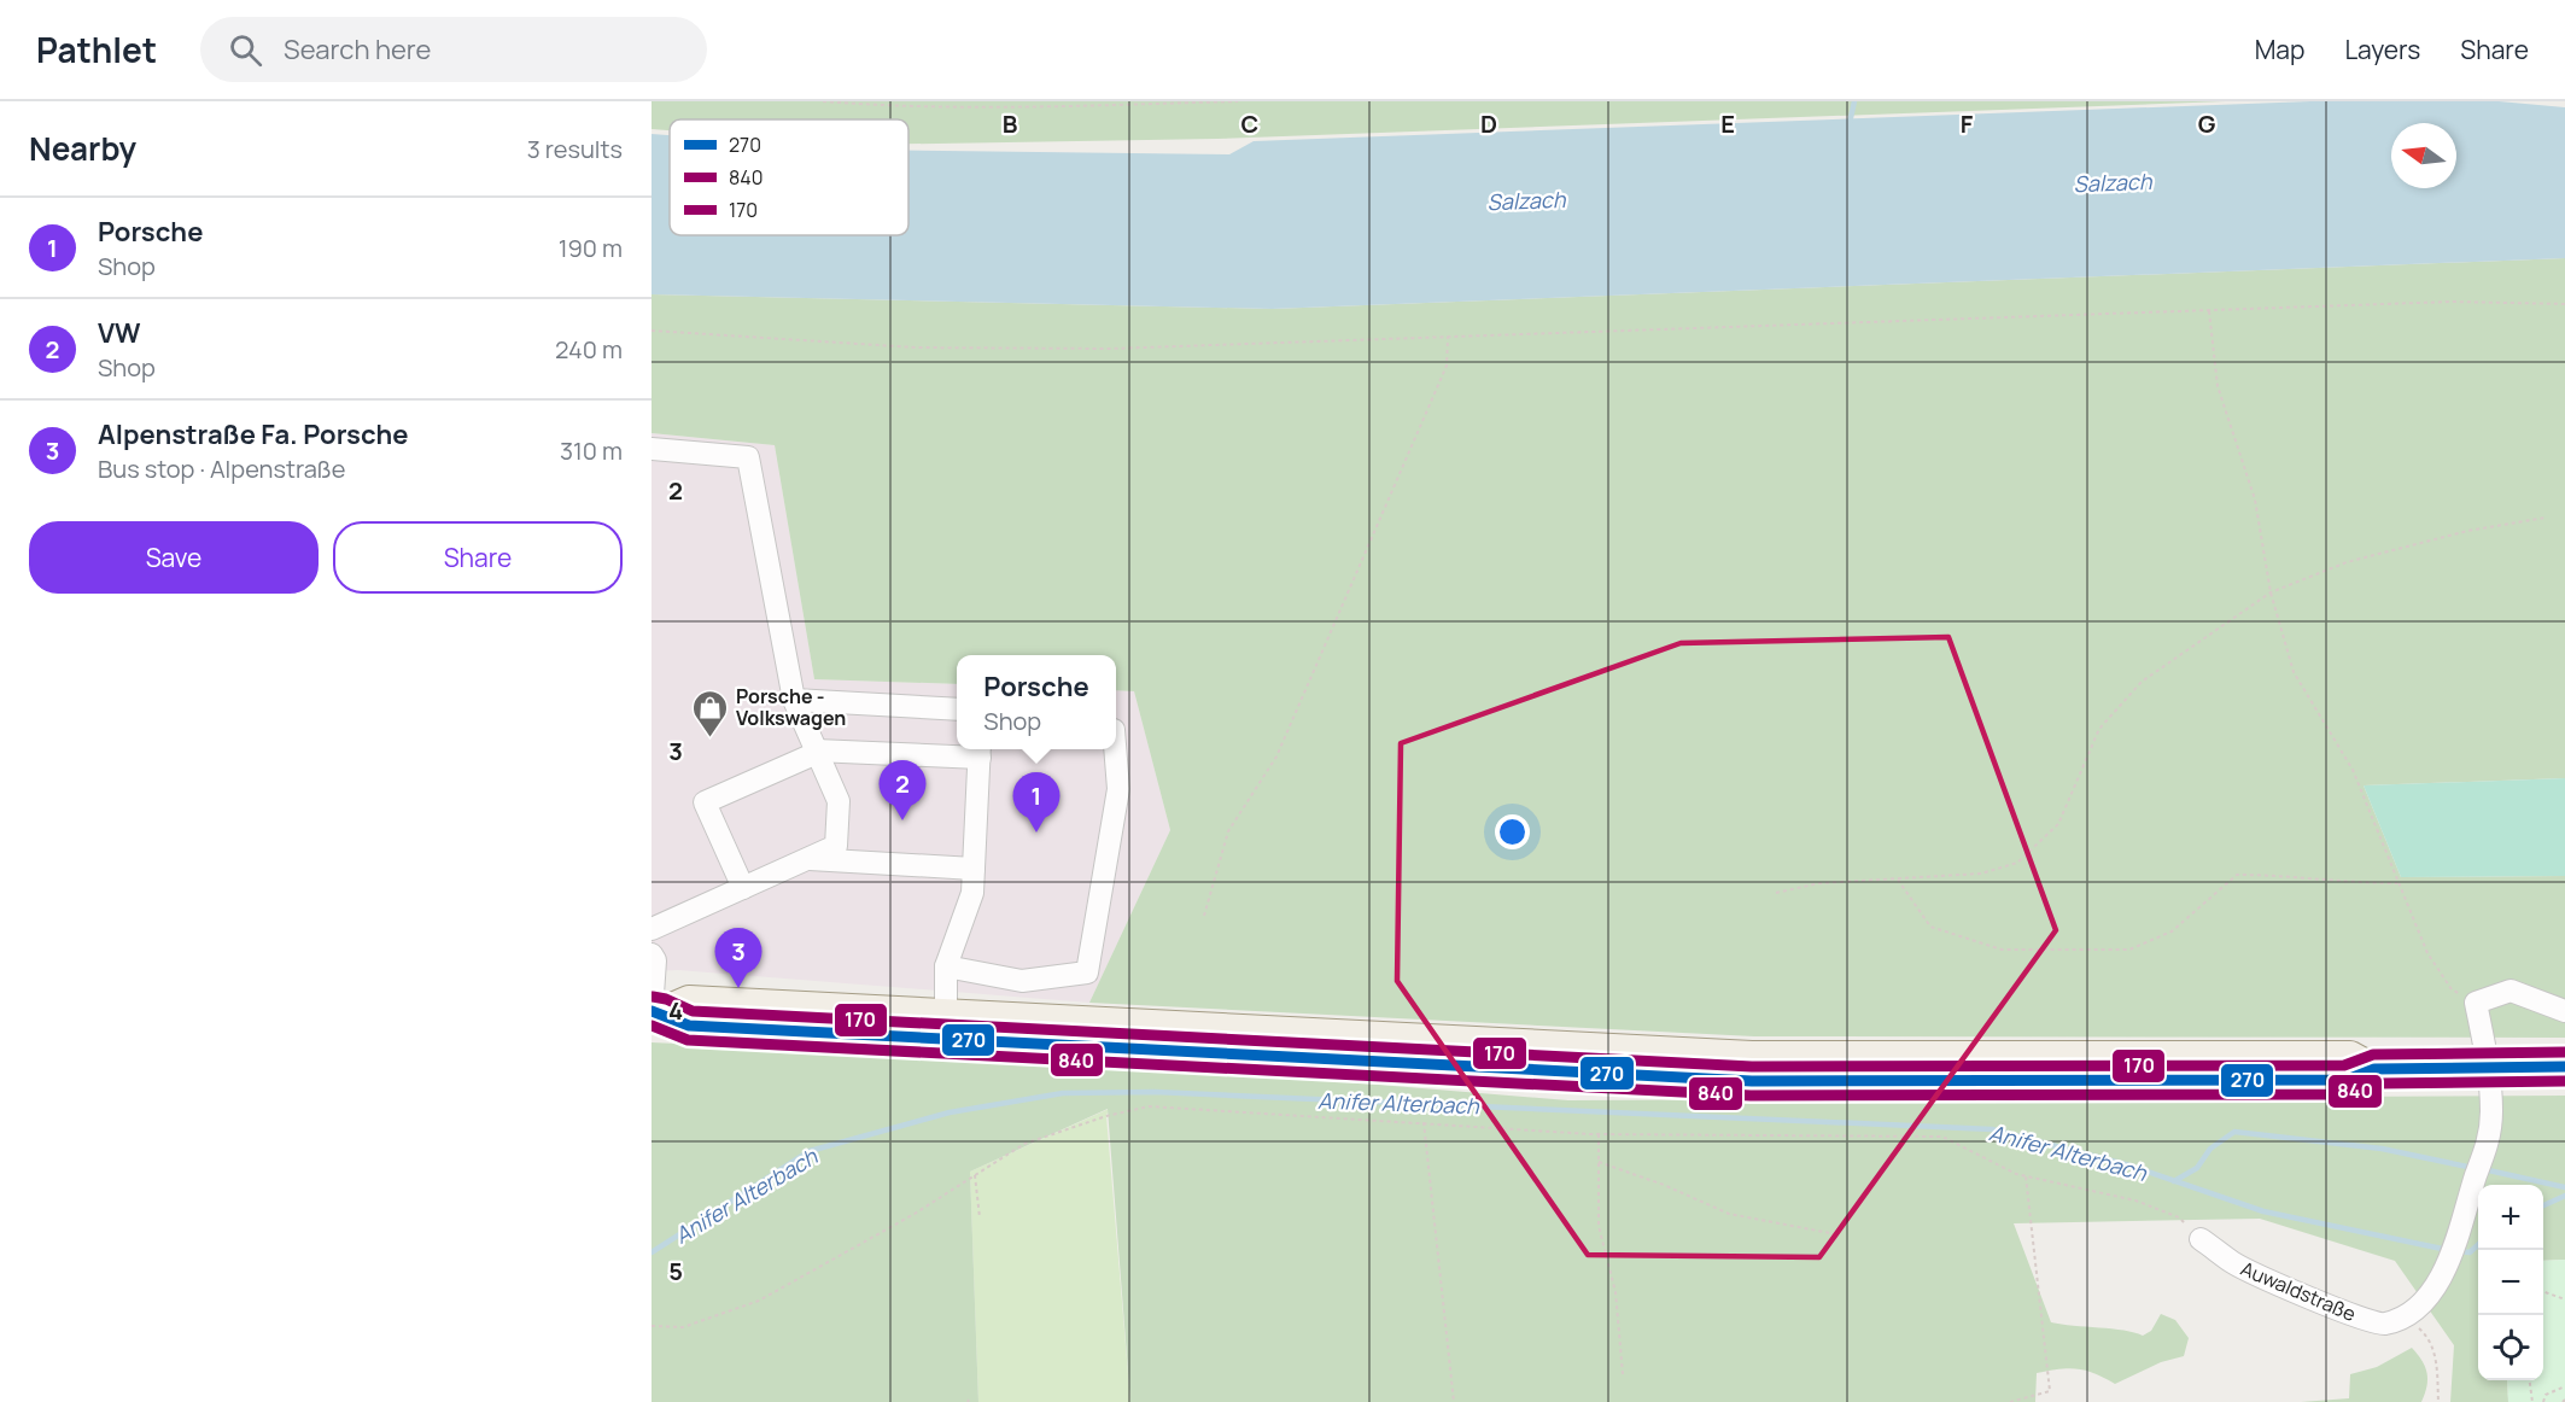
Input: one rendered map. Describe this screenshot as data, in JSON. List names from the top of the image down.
{
  "streets": {
    "lane": ["Auwaldstraße"]
  },
  "water": ["Salzach", "Anifer Alterbach"],
  "places": {
    "shop": ["Porsche - Volkswagen"]
  },
  "lines": ["transit line 170", "transit line 270", "transit line 840"],
  "legend": ["270", "840", "170"],
  "north": "left",
  "page": {
    "header": "Pathlet",
    "search": "Search here",
    "nav": ["Map", "Layers", "Share"],
    "heading": ["Nearby", "3 results"],
    "list": [
      {
        "mark": "1",
        "name": "Porsche",
        "note": "Shop",
        "value": "190 m"
      },
      {
        "mark": "2",
        "name": "VW",
        "note": "Shop",
        "value": "240 m"
      },
      {
        "mark": "3",
        "name": "Alpenstraße Fa. Porsche",
        "note": "Bus stop · Alpenstraße",
        "value": "310 m"
      }
    ],
    "buttons": ["Save", "Share"],
    "popup": ["Porsche", "Shop"],
    "pins": ["2", "1", "3"],
    "map_buttons": ["+", "−"]
  },
  "grid": {
    "columns": [
      "B",
      "C",
      "D",
      "E",
      "F",
      "G"
    ],
    "rows": [
      "2",
      "3",
      "4",
      "5"
    ]
  }
}
